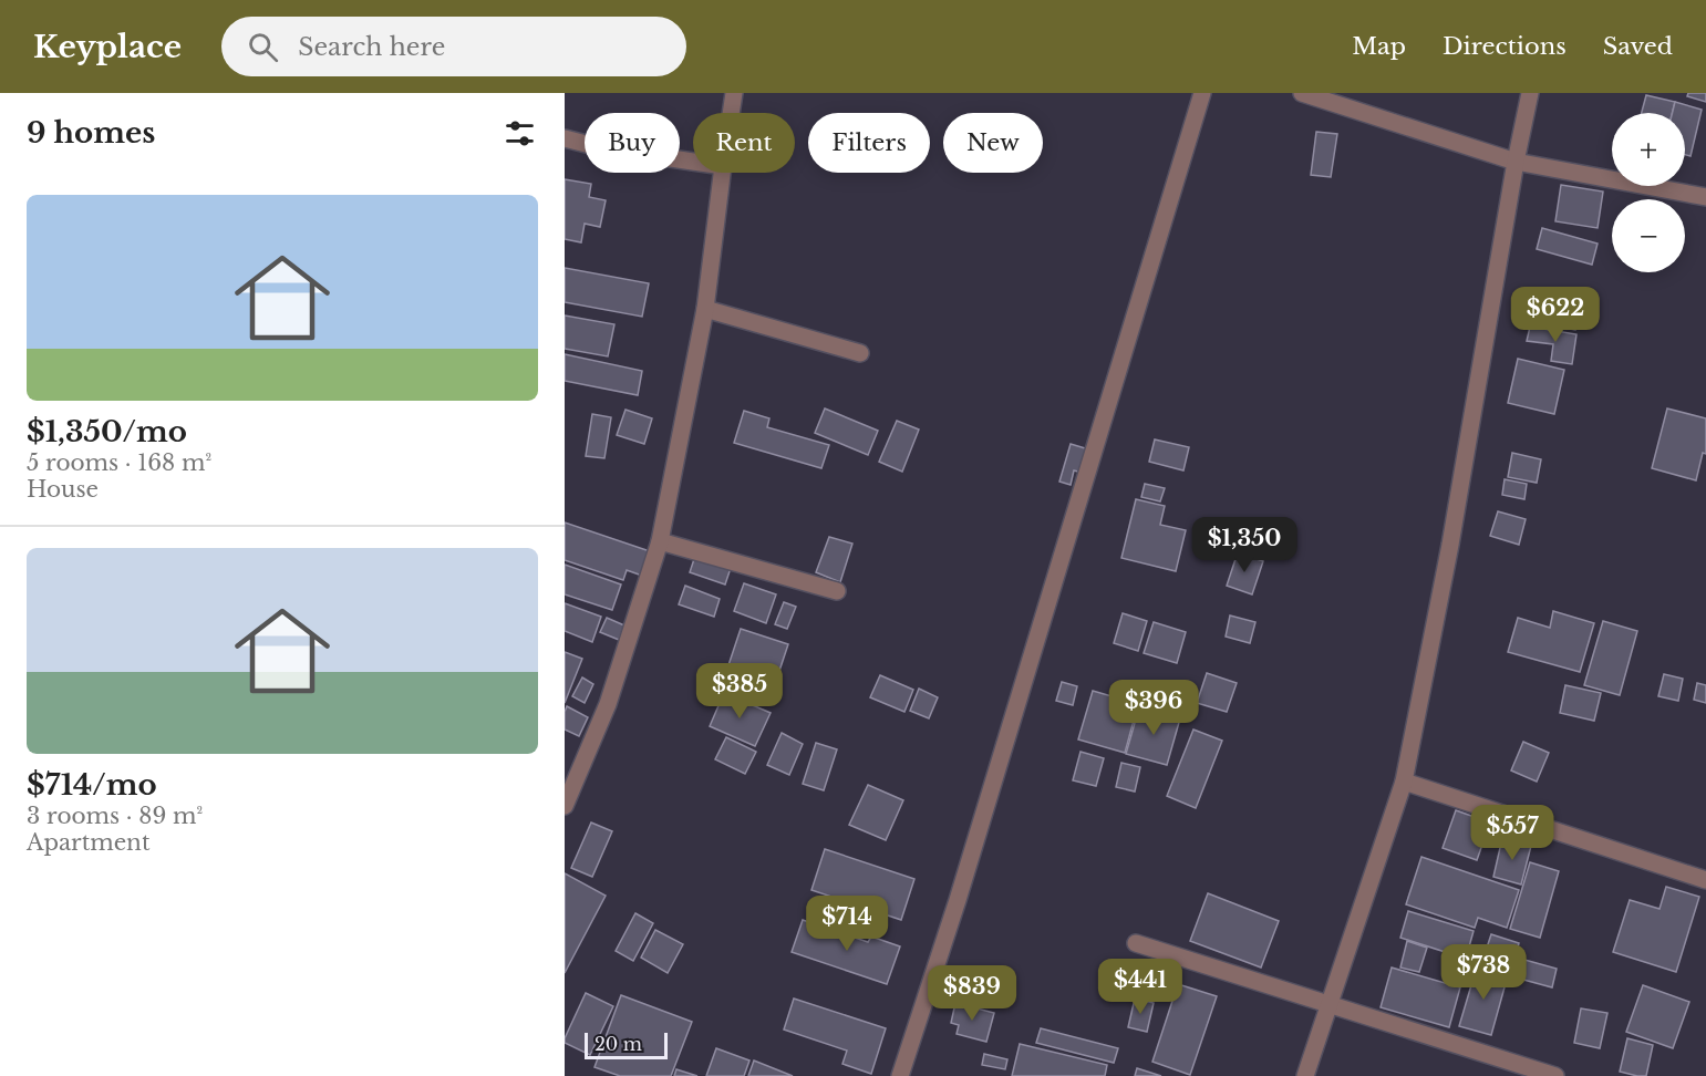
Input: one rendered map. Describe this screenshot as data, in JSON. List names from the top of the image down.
{
  "scale_bar": "20 m",
  "page": {
    "header": "Keyplace",
    "search": "Search here",
    "nav": ["Map", "Directions", "Saved"],
    "heading": "9 homes",
    "map_buttons": ["+", "−"],
    "chip": [
      "Buy",
      "Rent",
      "Filters",
      "New"
    ],
    "list": [
      {
        "name": "$1,350/mo",
        "note": "5 rooms · 168 m² · House"
      },
      {
        "name": "$714/mo",
        "note": "3 rooms · 89 m² · Apartment"
      }
    ],
    "price": [
      "$622",
      "$1,350",
      "$385",
      "$396",
      "$557",
      "$714",
      "$738",
      "$441",
      "$839"
    ],
    "scale": "20 m"
  }
}
